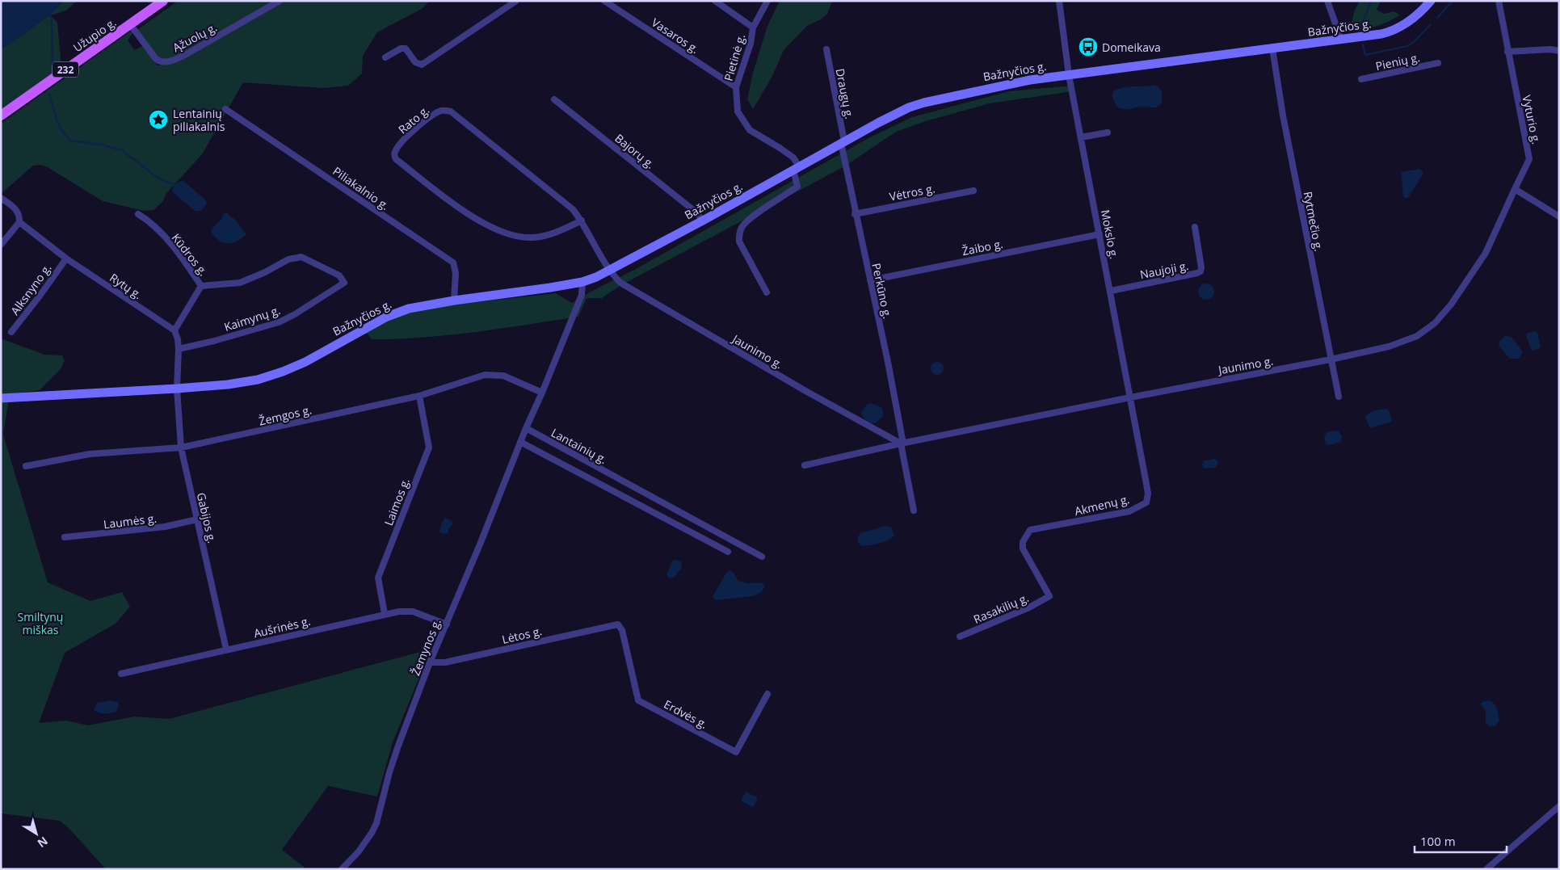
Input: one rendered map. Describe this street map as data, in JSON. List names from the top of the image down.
{
  "streets": {
    "main road": ["Bažnyčios g.", "Užupio g.", "232"],
    "street": [
      "Vasaros g.",
      "Ąžuolų g.",
      "Pietinė g.",
      "Pienių g.",
      "Draugų g.",
      "Rato g.",
      "Vyturio g.",
      "Bajorų g.",
      "Piliakalnio g.",
      "Vėtros g.",
      "Rytmečio g.",
      "Mokslo g.",
      "Žaibo g.",
      "Kūdros g.",
      "Naujoji g.",
      "Rytų g.",
      "Alksnyno g.",
      "Perkūno g.",
      "Kaimynų g.",
      "Jaunimo g.",
      "Žemgos g.",
      "Lantainių g.",
      "Laimos g.",
      "Akmenų g.",
      "Gabijos g.",
      "Laumės g.",
      "Rasakilių g.",
      "Aušrinės g.",
      "Lėtos g.",
      "Žemynos g.",
      "Erdvės g."
    ]
  },
  "crossings": [
    ["Bažnyčios g.", "Pietinė g."],
    ["Bažnyčios g.", "Draugų g."],
    ["Bažnyčios g.", "Rato g."],
    ["Bažnyčios g.", "Bajorų g."],
    ["Bažnyčios g.", "Piliakalnio g."],
    ["Bažnyčios g.", "Rytmečio g."],
    ["Bažnyčios g.", "Mokslo g."],
    ["Bažnyčios g.", "Perkūno g."],
    ["Bažnyčios g.", "Jaunimo g."],
    ["Bažnyčios g.", "Gabijos g."],
    ["Užupio g.", "Ąžuolų g."],
    ["Vasaros g.", "Pietinė g."],
    ["Draugų g.", "Perkūno g."],
    ["Rato g.", "Jaunimo g."],
    ["Vyturio g.", "Jaunimo g."],
    ["Vėtros g.", "Perkūno g."],
    ["Rytmečio g.", "Jaunimo g."],
    ["Mokslo g.", "Žaibo g."],
    ["Mokslo g.", "Naujoji g."],
    ["Mokslo g.", "Jaunimo g."],
    ["Mokslo g.", "Akmenų g."],
    ["Žaibo g.", "Perkūno g."],
    ["Kūdros g.", "Kaimynų g."],
    ["Rytų g.", "Alksnyno g."],
    ["Perkūno g.", "Jaunimo g."],
    ["Jaunimo g.", "Akmenų g."],
    ["Žemgos g.", "Laimos g."],
    ["Žemgos g.", "Gabijos g."],
    ["Lantainių g.", "Žemynos g."],
    ["Laimos g.", "Aušrinės g."],
    ["Akmenų g.", "Rasakilių g."],
    ["Gabijos g.", "Laumės g."],
    ["Gabijos g.", "Aušrinės g."],
    ["Aušrinės g.", "Žemynos g."],
    ["Lėtos g.", "Žemynos g."],
    ["Lėtos g.", "Erdvės g."]
  ],
  "parks": ["Smiltynų miškas"],
  "places": {
    "bus stop": ["Domeikava"],
    "place": ["Lentainių piliakalnis"]
  },
  "scale_bar": "100 m",
  "north": "bottom right"
}
